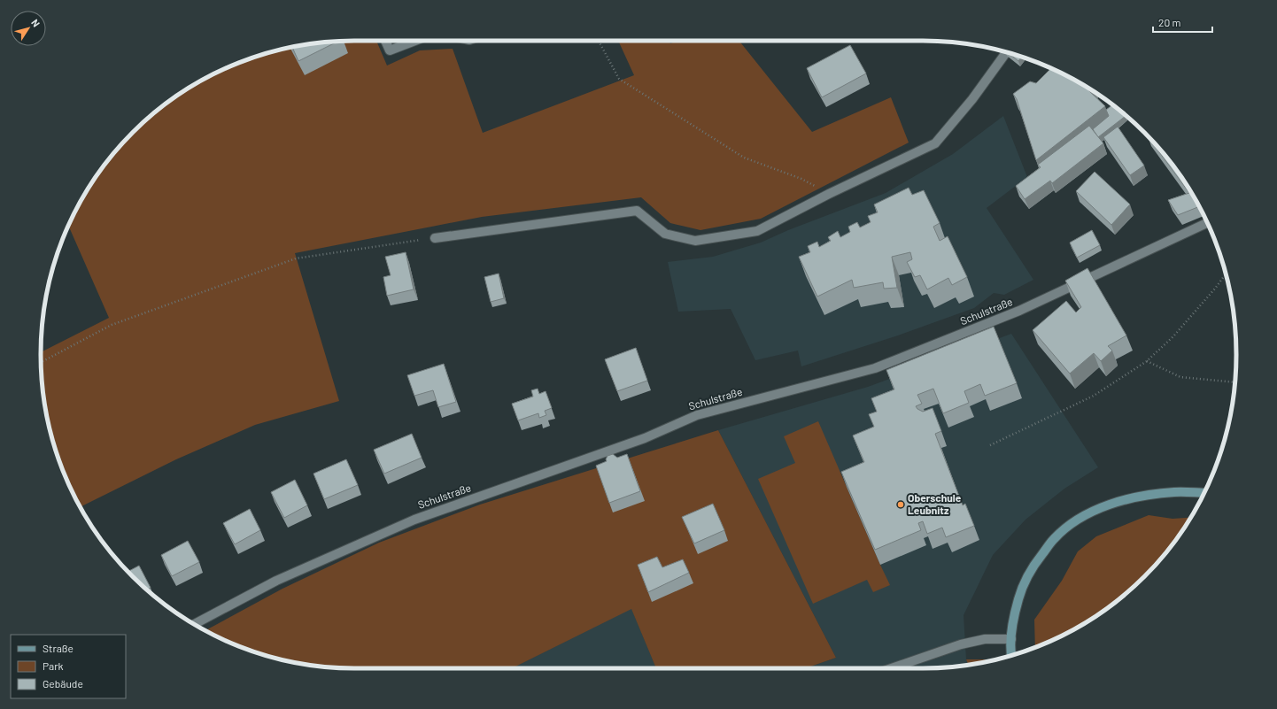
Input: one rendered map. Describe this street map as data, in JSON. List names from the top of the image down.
{
  "streets": {
    "street": ["Schulstraße"]
  },
  "places": ["Oberschule Leubnitz"],
  "legend": ["Straße", "Park", "Gebäude"],
  "scale_bar": "20 m",
  "north": "top right"
}
